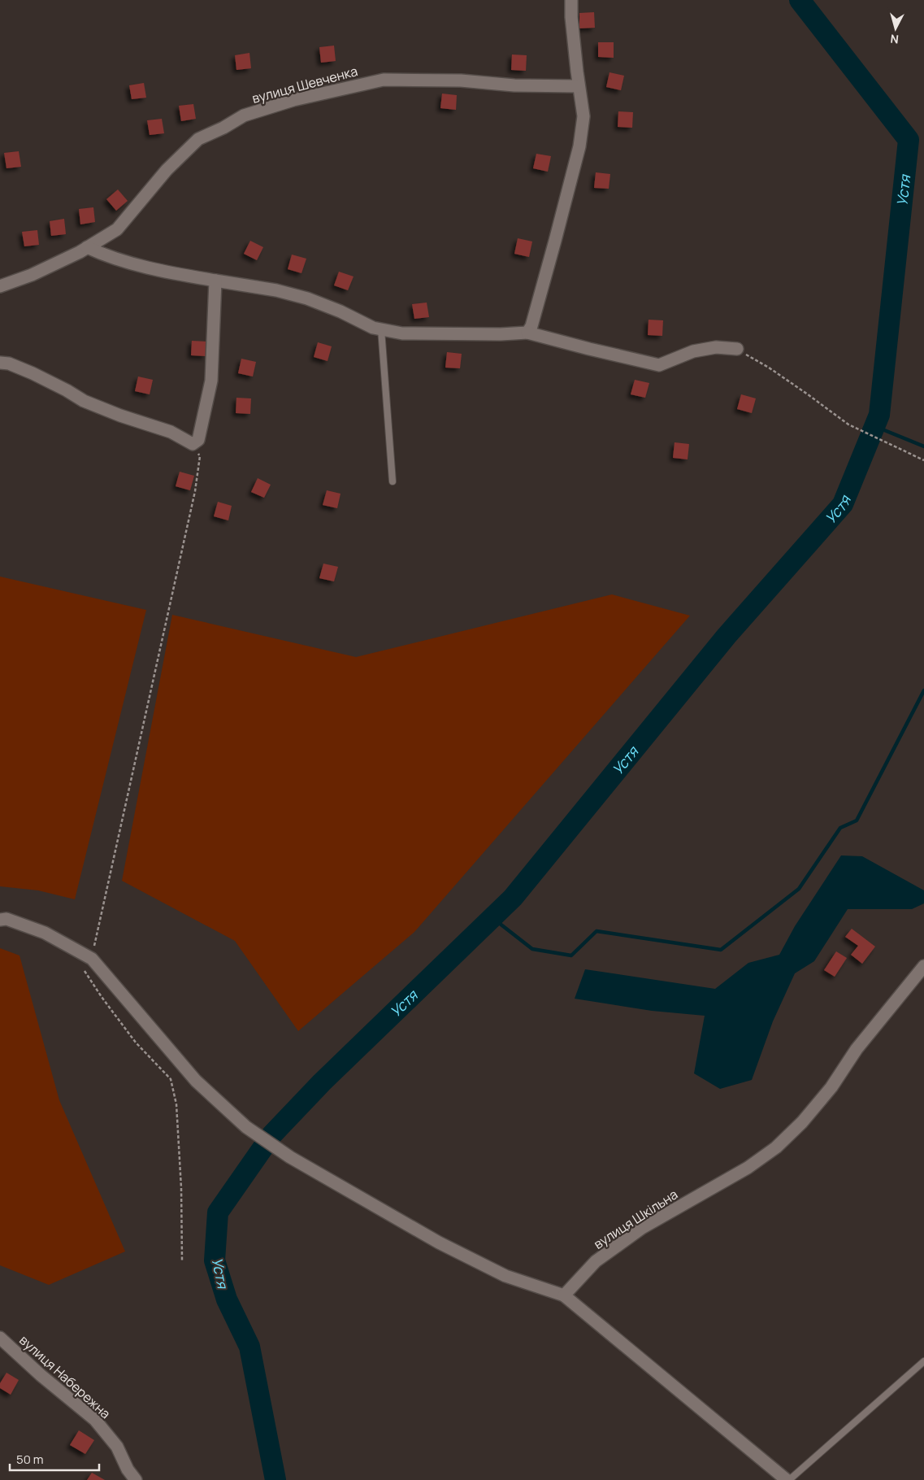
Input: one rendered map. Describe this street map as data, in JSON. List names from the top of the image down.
{
  "streets": {
    "street": ["вулиця Шевченка", "вулиця Шкільна", "вулиця Набережна"]
  },
  "water": ["Устя"],
  "scale_bar": "50 m",
  "north": "bottom"
}
